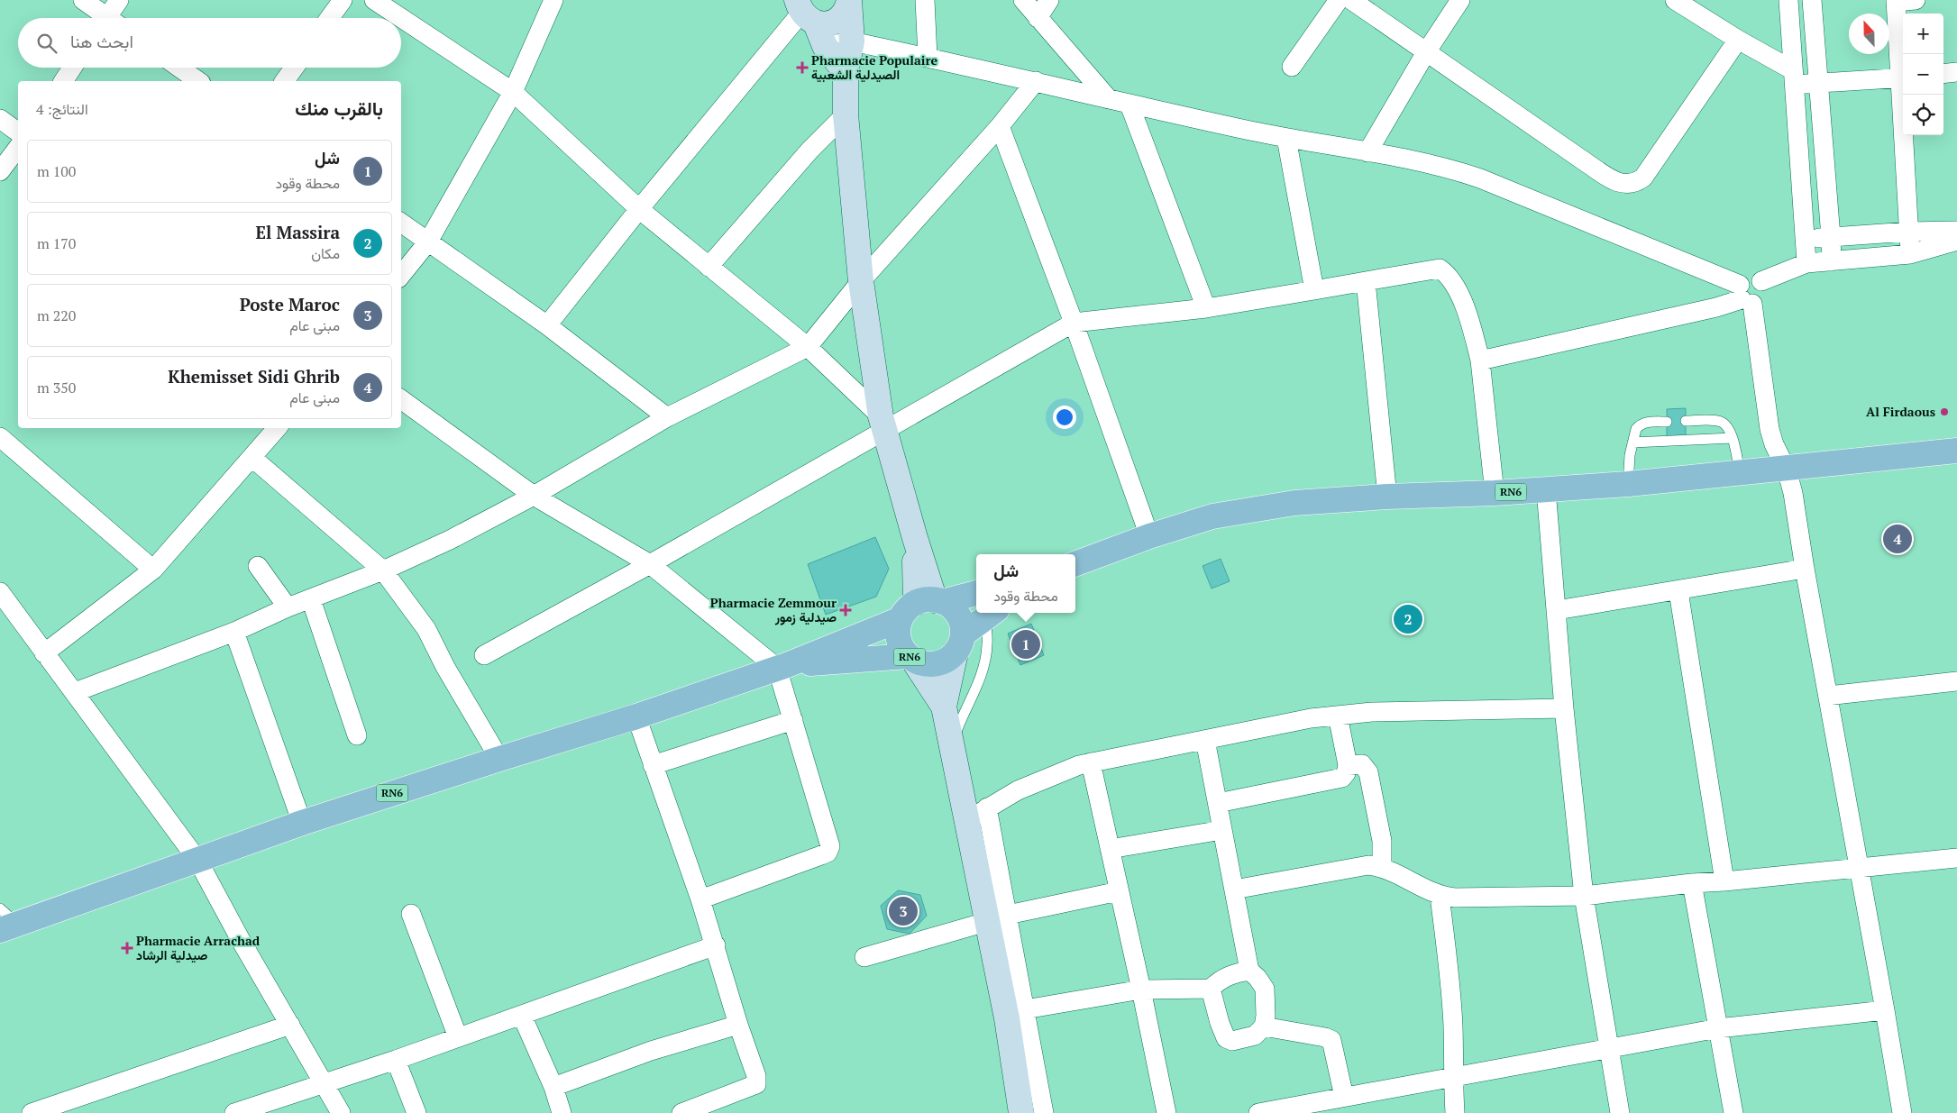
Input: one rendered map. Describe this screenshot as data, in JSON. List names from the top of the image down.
{
  "streets": {
    "main road": ["RN6"]
  },
  "places": {
    "health": ["Pharmacie Populaire الصيدلية الشعبية", "Pharmacie Zemmour صيدلية زمور", "Pharmacie Arrachad صيدلية الرشاد"],
    "other": ["Al Firdaous"]
  },
  "north": "top",
  "page": {
    "map_buttons": ["+", "−"],
    "search": "ابحث هنا",
    "heading": ["بالقرب منك", "النتائج: 4"],
    "list": [
      {
        "mark": "1",
        "name": "شل",
        "note": "محطة وقود",
        "value": "100 m"
      },
      {
        "mark": "2",
        "name": "El Massira",
        "note": "مكان",
        "value": "170 m"
      },
      {
        "mark": "3",
        "name": "Poste Maroc",
        "note": "مبنى عام",
        "value": "220 m"
      },
      {
        "mark": "4",
        "name": "Khemisset Sidi Ghrib",
        "note": "مبنى عام",
        "value": "350 m"
      }
    ],
    "pins": [
      "4",
      "2",
      "1",
      "3"
    ],
    "popup": ["شل", "محطة وقود"]
  }
}
